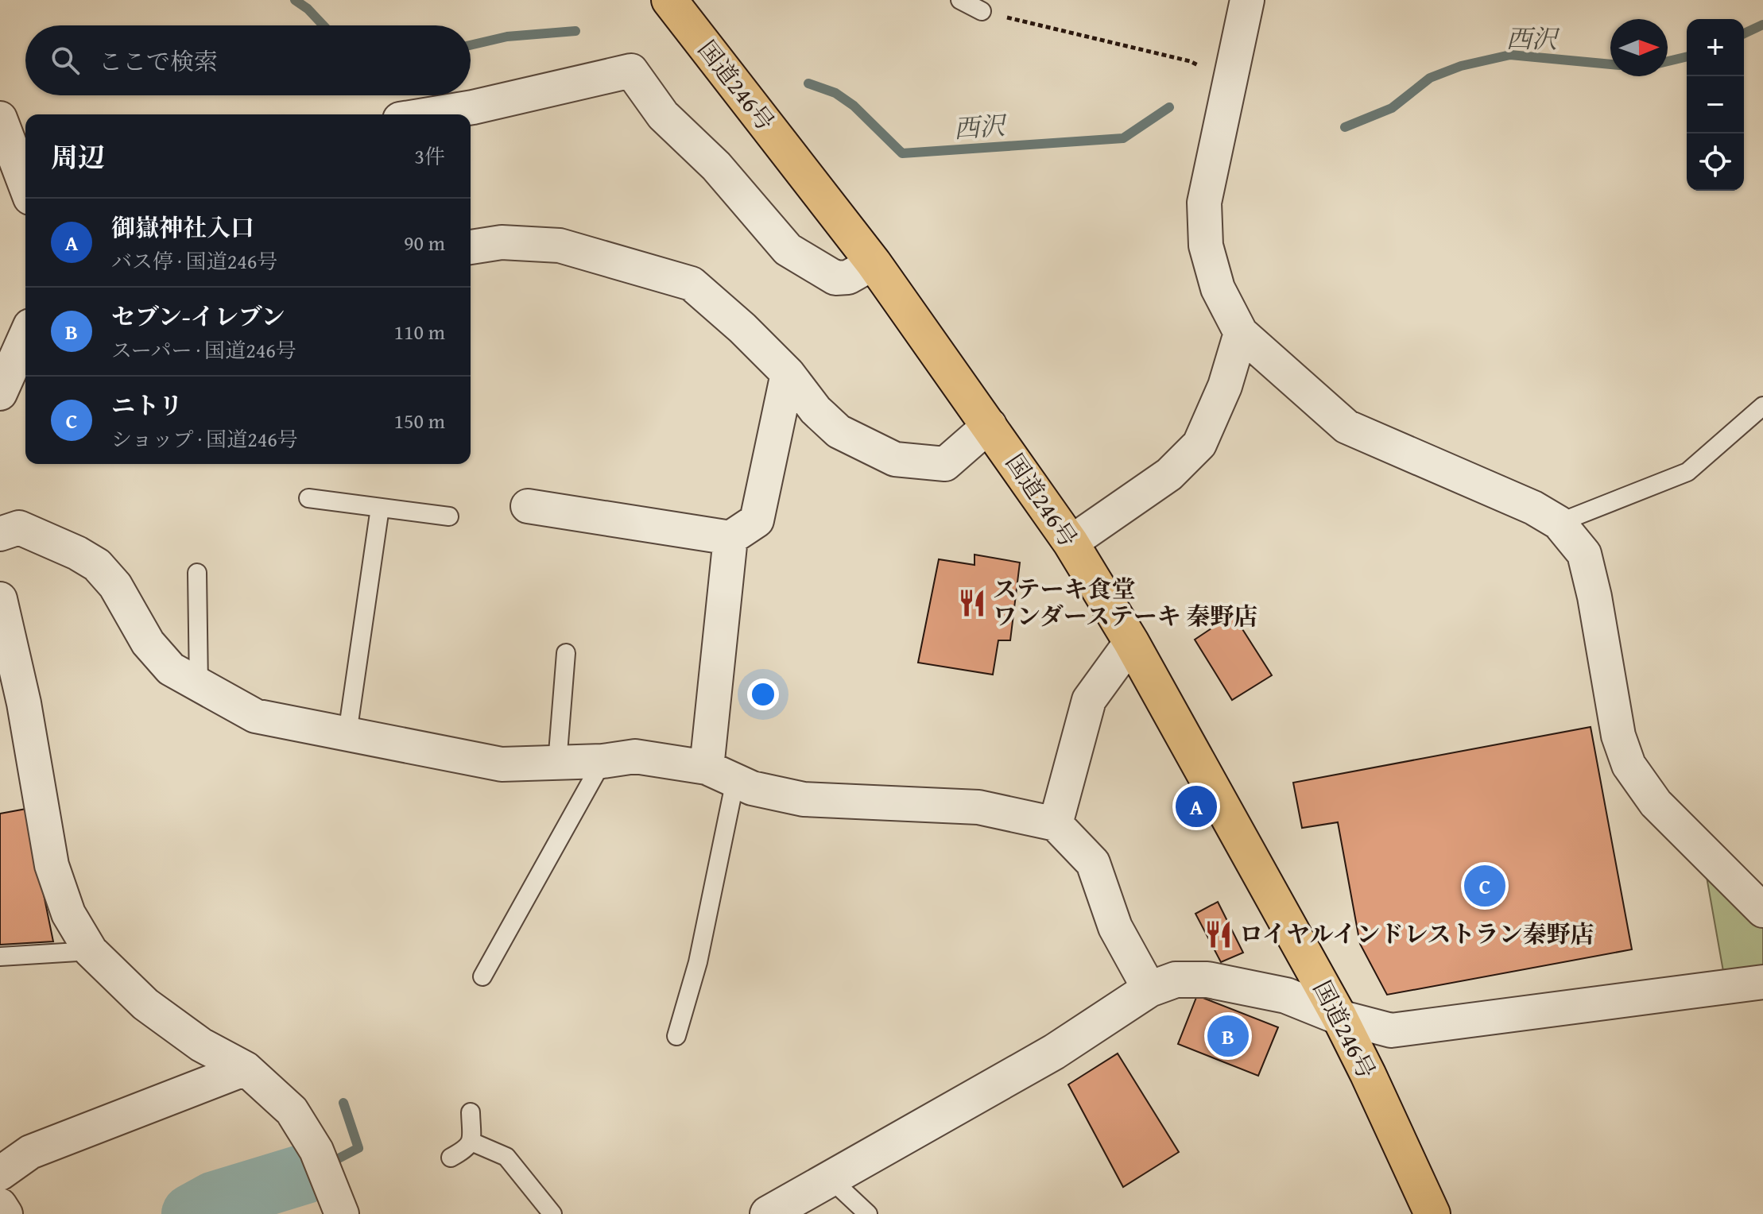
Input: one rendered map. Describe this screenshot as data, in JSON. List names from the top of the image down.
{
  "streets": {
    "highway": ["国道246号"]
  },
  "water": ["西沢"],
  "places": {
    "restaurant": ["ステーキ食堂 ワンダーステーキ 秦野店", "ロイヤルインドレストラン秦野店"]
  },
  "north": "right",
  "page": {
    "map_buttons": ["+", "−"],
    "search": "ここで検索",
    "heading": ["周辺", "3件"],
    "list": [
      {
        "mark": "A",
        "name": "御嶽神社入口",
        "note": "バス停 · 国道246号",
        "value": "90 m"
      },
      {
        "mark": "B",
        "name": "セブン-イレブン",
        "note": "スーパー · 国道246号",
        "value": "110 m"
      },
      {
        "mark": "C",
        "name": "ニトリ",
        "note": "ショップ · 国道246号",
        "value": "150 m"
      }
    ],
    "pins": ["A", "C", "B"]
  }
}
